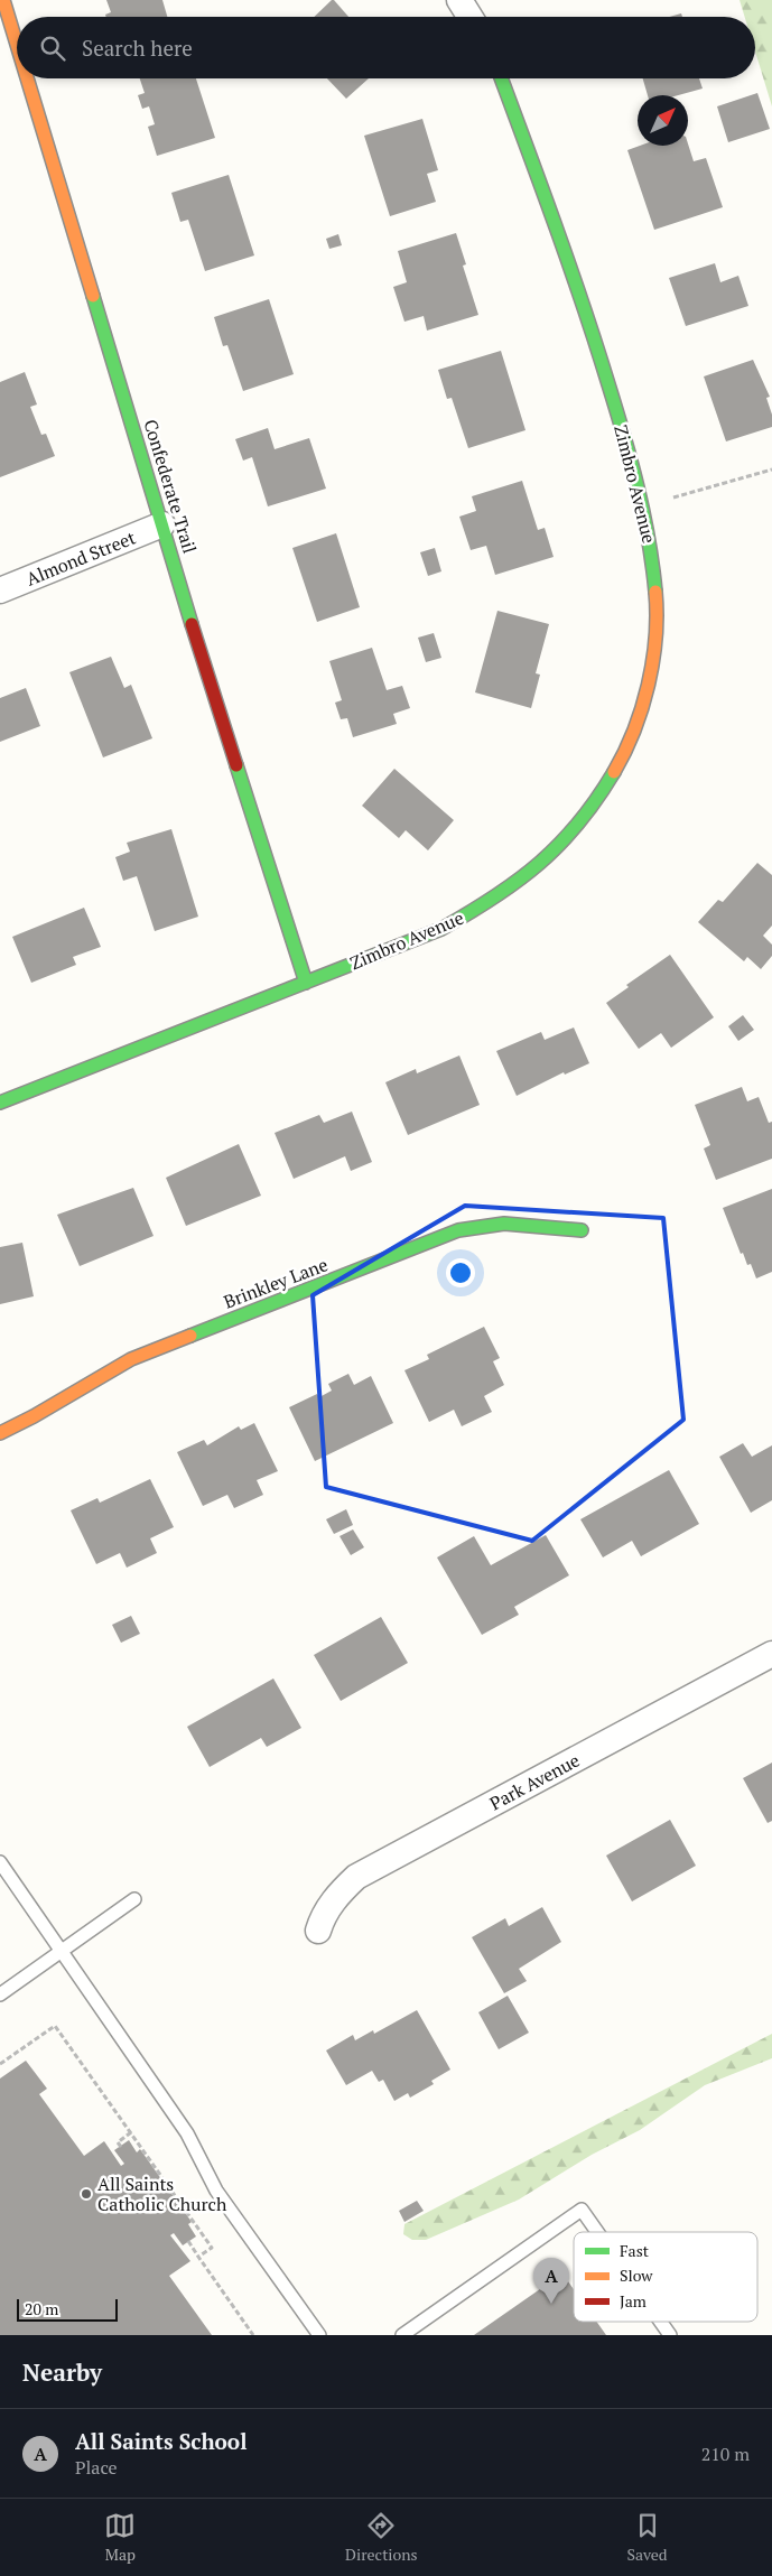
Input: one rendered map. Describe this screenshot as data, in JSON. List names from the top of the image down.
{
  "streets": {
    "street": [
      "Zimbro Avenue",
      "Confederate Trail",
      "Almond Street",
      "Brinkley Lane",
      "Park Avenue"
    ]
  },
  "crossings": [
    ["Zimbro Avenue", "Confederate Trail"],
    ["Confederate Trail", "Almond Street"]
  ],
  "places": ["All Saints Catholic Church"],
  "legend": ["Fast", "Slow", "Jam"],
  "scale_bar": "20 m",
  "north": "top right",
  "page": {
    "search": "Search here",
    "pins": "A",
    "scale": "20 m",
    "heading": "Nearby",
    "list": [
      {
        "mark": "A",
        "name": "All Saints School",
        "note": "Place",
        "value": "210 m"
      }
    ],
    "nav": ["Map", "Directions", "Saved"]
  }
}
